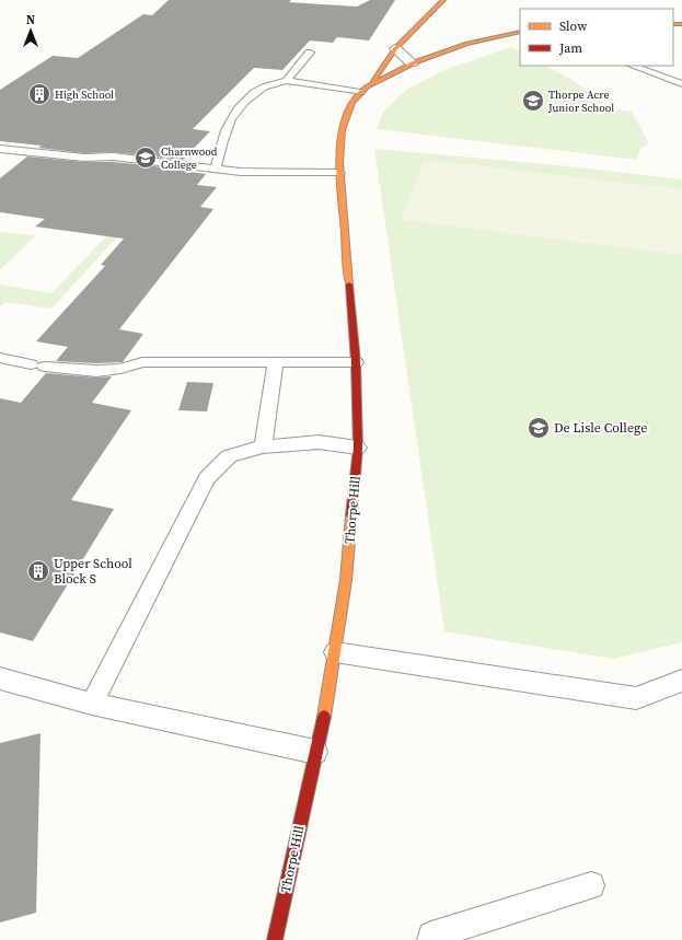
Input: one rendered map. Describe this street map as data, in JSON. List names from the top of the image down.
{
  "streets": {
    "street": ["Thorpe Hill"]
  },
  "places": {
    "building": ["High School", "Upper School Block S"],
    "school or university": ["Thorpe Acre Junior School", "Charnwood College", "De Lisle College"]
  },
  "legend": ["Slow", "Jam"],
  "north": "top"
}
